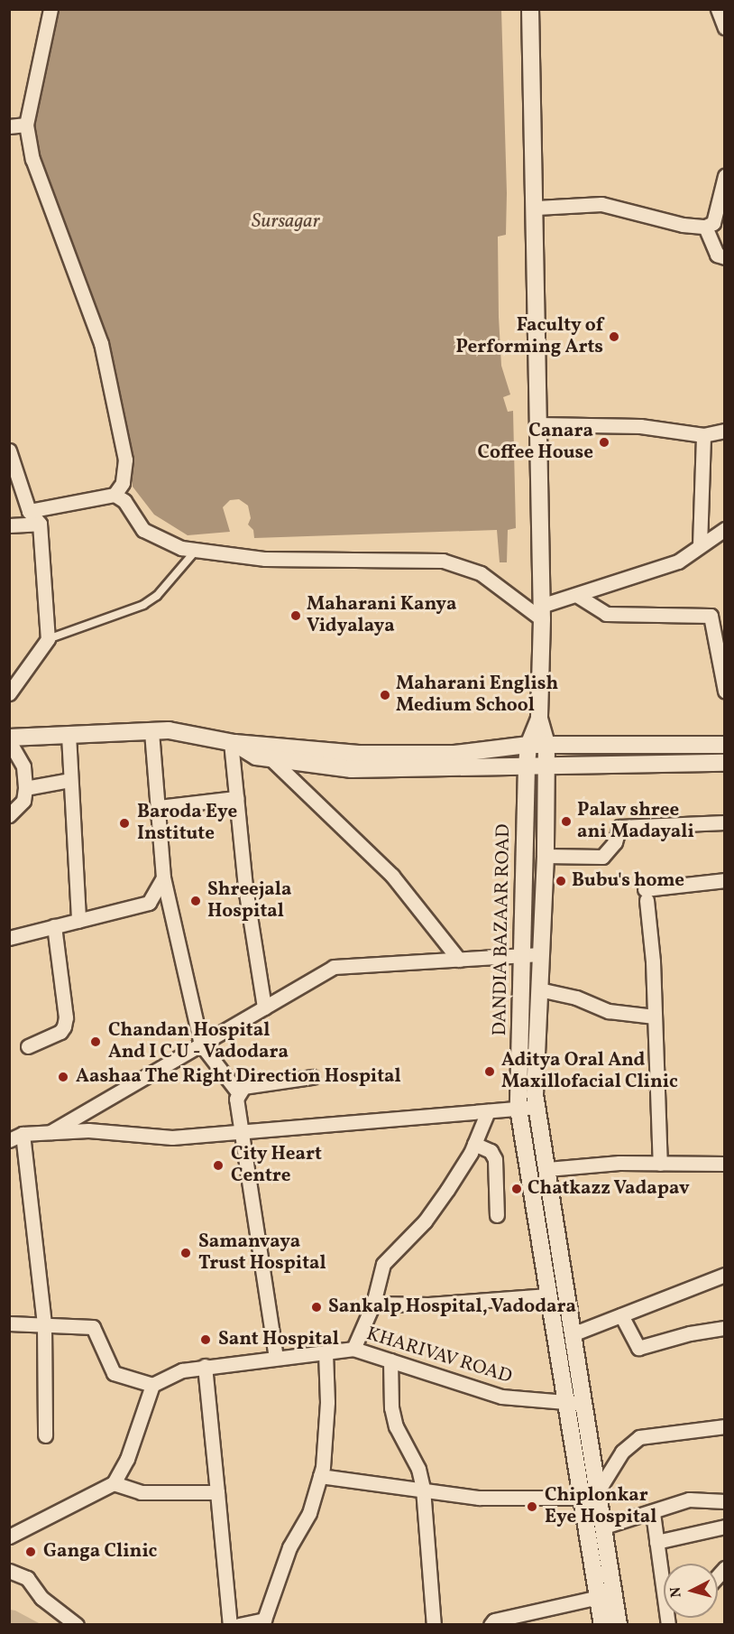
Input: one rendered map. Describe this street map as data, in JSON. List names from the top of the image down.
{
  "streets": {
    "street": ["DANDIA BAZAAR ROAD", "KHARIVAV ROAD"]
  },
  "crossings": [
    ["DANDIA BAZAAR ROAD", "KHARIVAV ROAD"]
  ],
  "water": ["Sursagar"],
  "places": [
    "Faculty of Performing Arts",
    "Canara Coffee House",
    "Maharani Kanya Vidyalaya",
    "Maharani English Medium School",
    "Palav shree ani Madayali",
    "Baroda Eye Institute",
    "Bubu's home",
    "Shreejala Hospital",
    "Chandan Hospital And I C U - Vadodara",
    "Aditya Oral And Maxillofacial Clinic",
    "Aashaa The Right Direction Hospital",
    "City Heart Centre",
    "Chatkazz Vadapav",
    "Samanvaya Trust Hospital",
    "Sankalp Hospital, Vadodara",
    "Sant Hospital",
    "Chiplonkar Eye Hospital",
    "Ganga Clinic"
  ],
  "north": "left"
}
